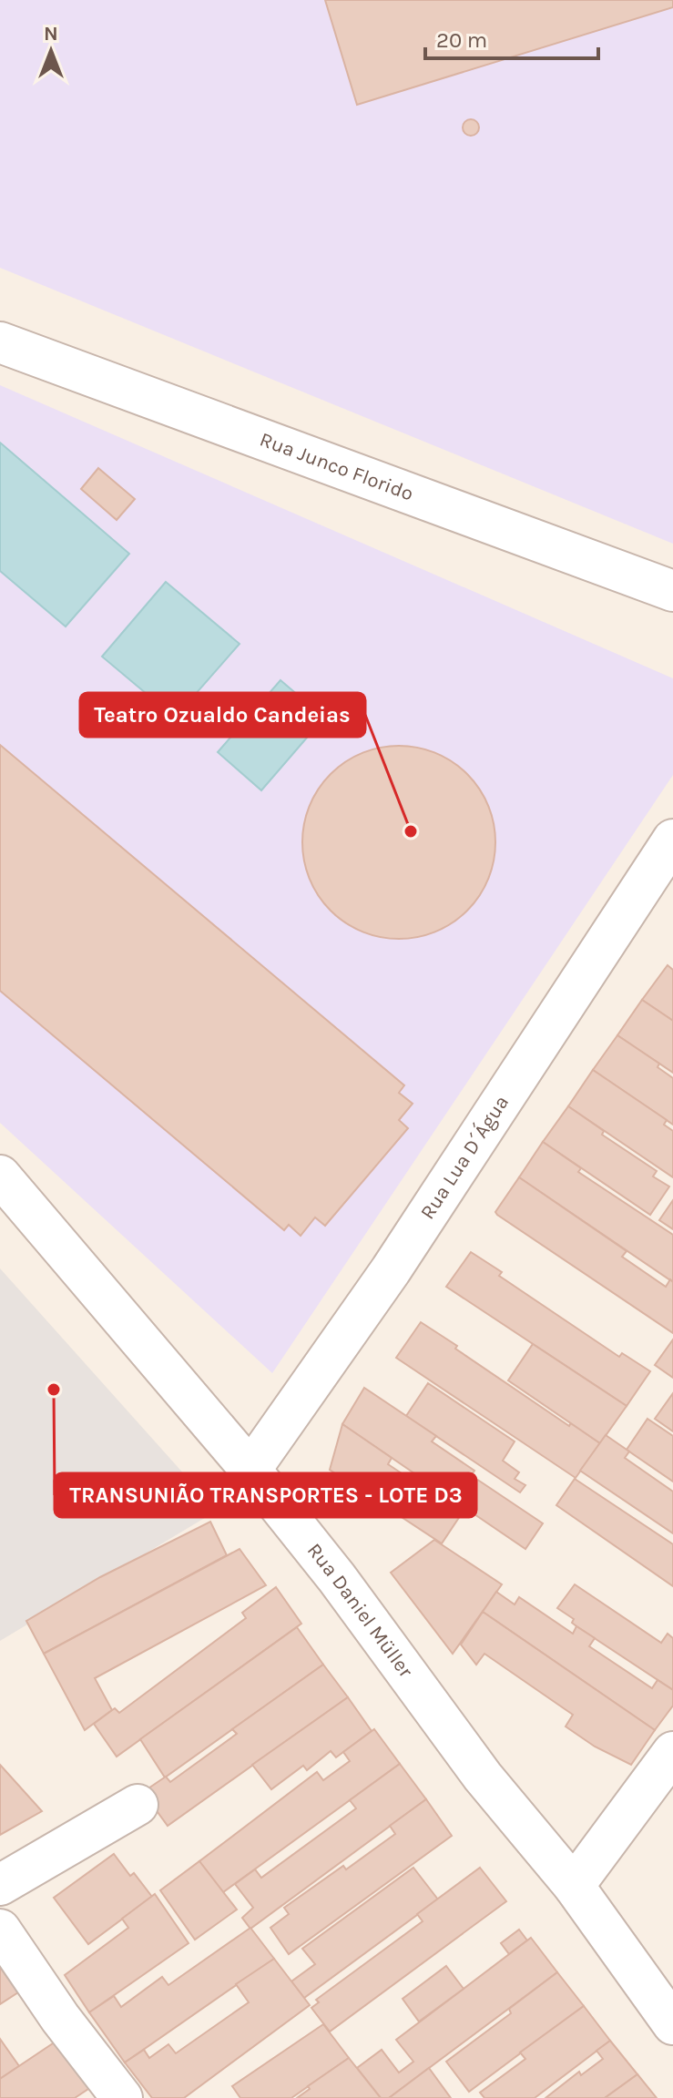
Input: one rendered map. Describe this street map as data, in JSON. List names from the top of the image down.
{
  "streets": {
    "street": ["Rua Junco Florido", "Rua Lua D´Água", "Rua Daniel Müller"]
  },
  "crossings": [
    ["Rua Lua D´Água", "Rua Daniel Müller"]
  ],
  "places": ["Teatro Ozualdo Candeias", "TRANSUNIÃO TRANSPORTES - LOTE D3"],
  "scale_bar": "20 m",
  "north": "top"
}
